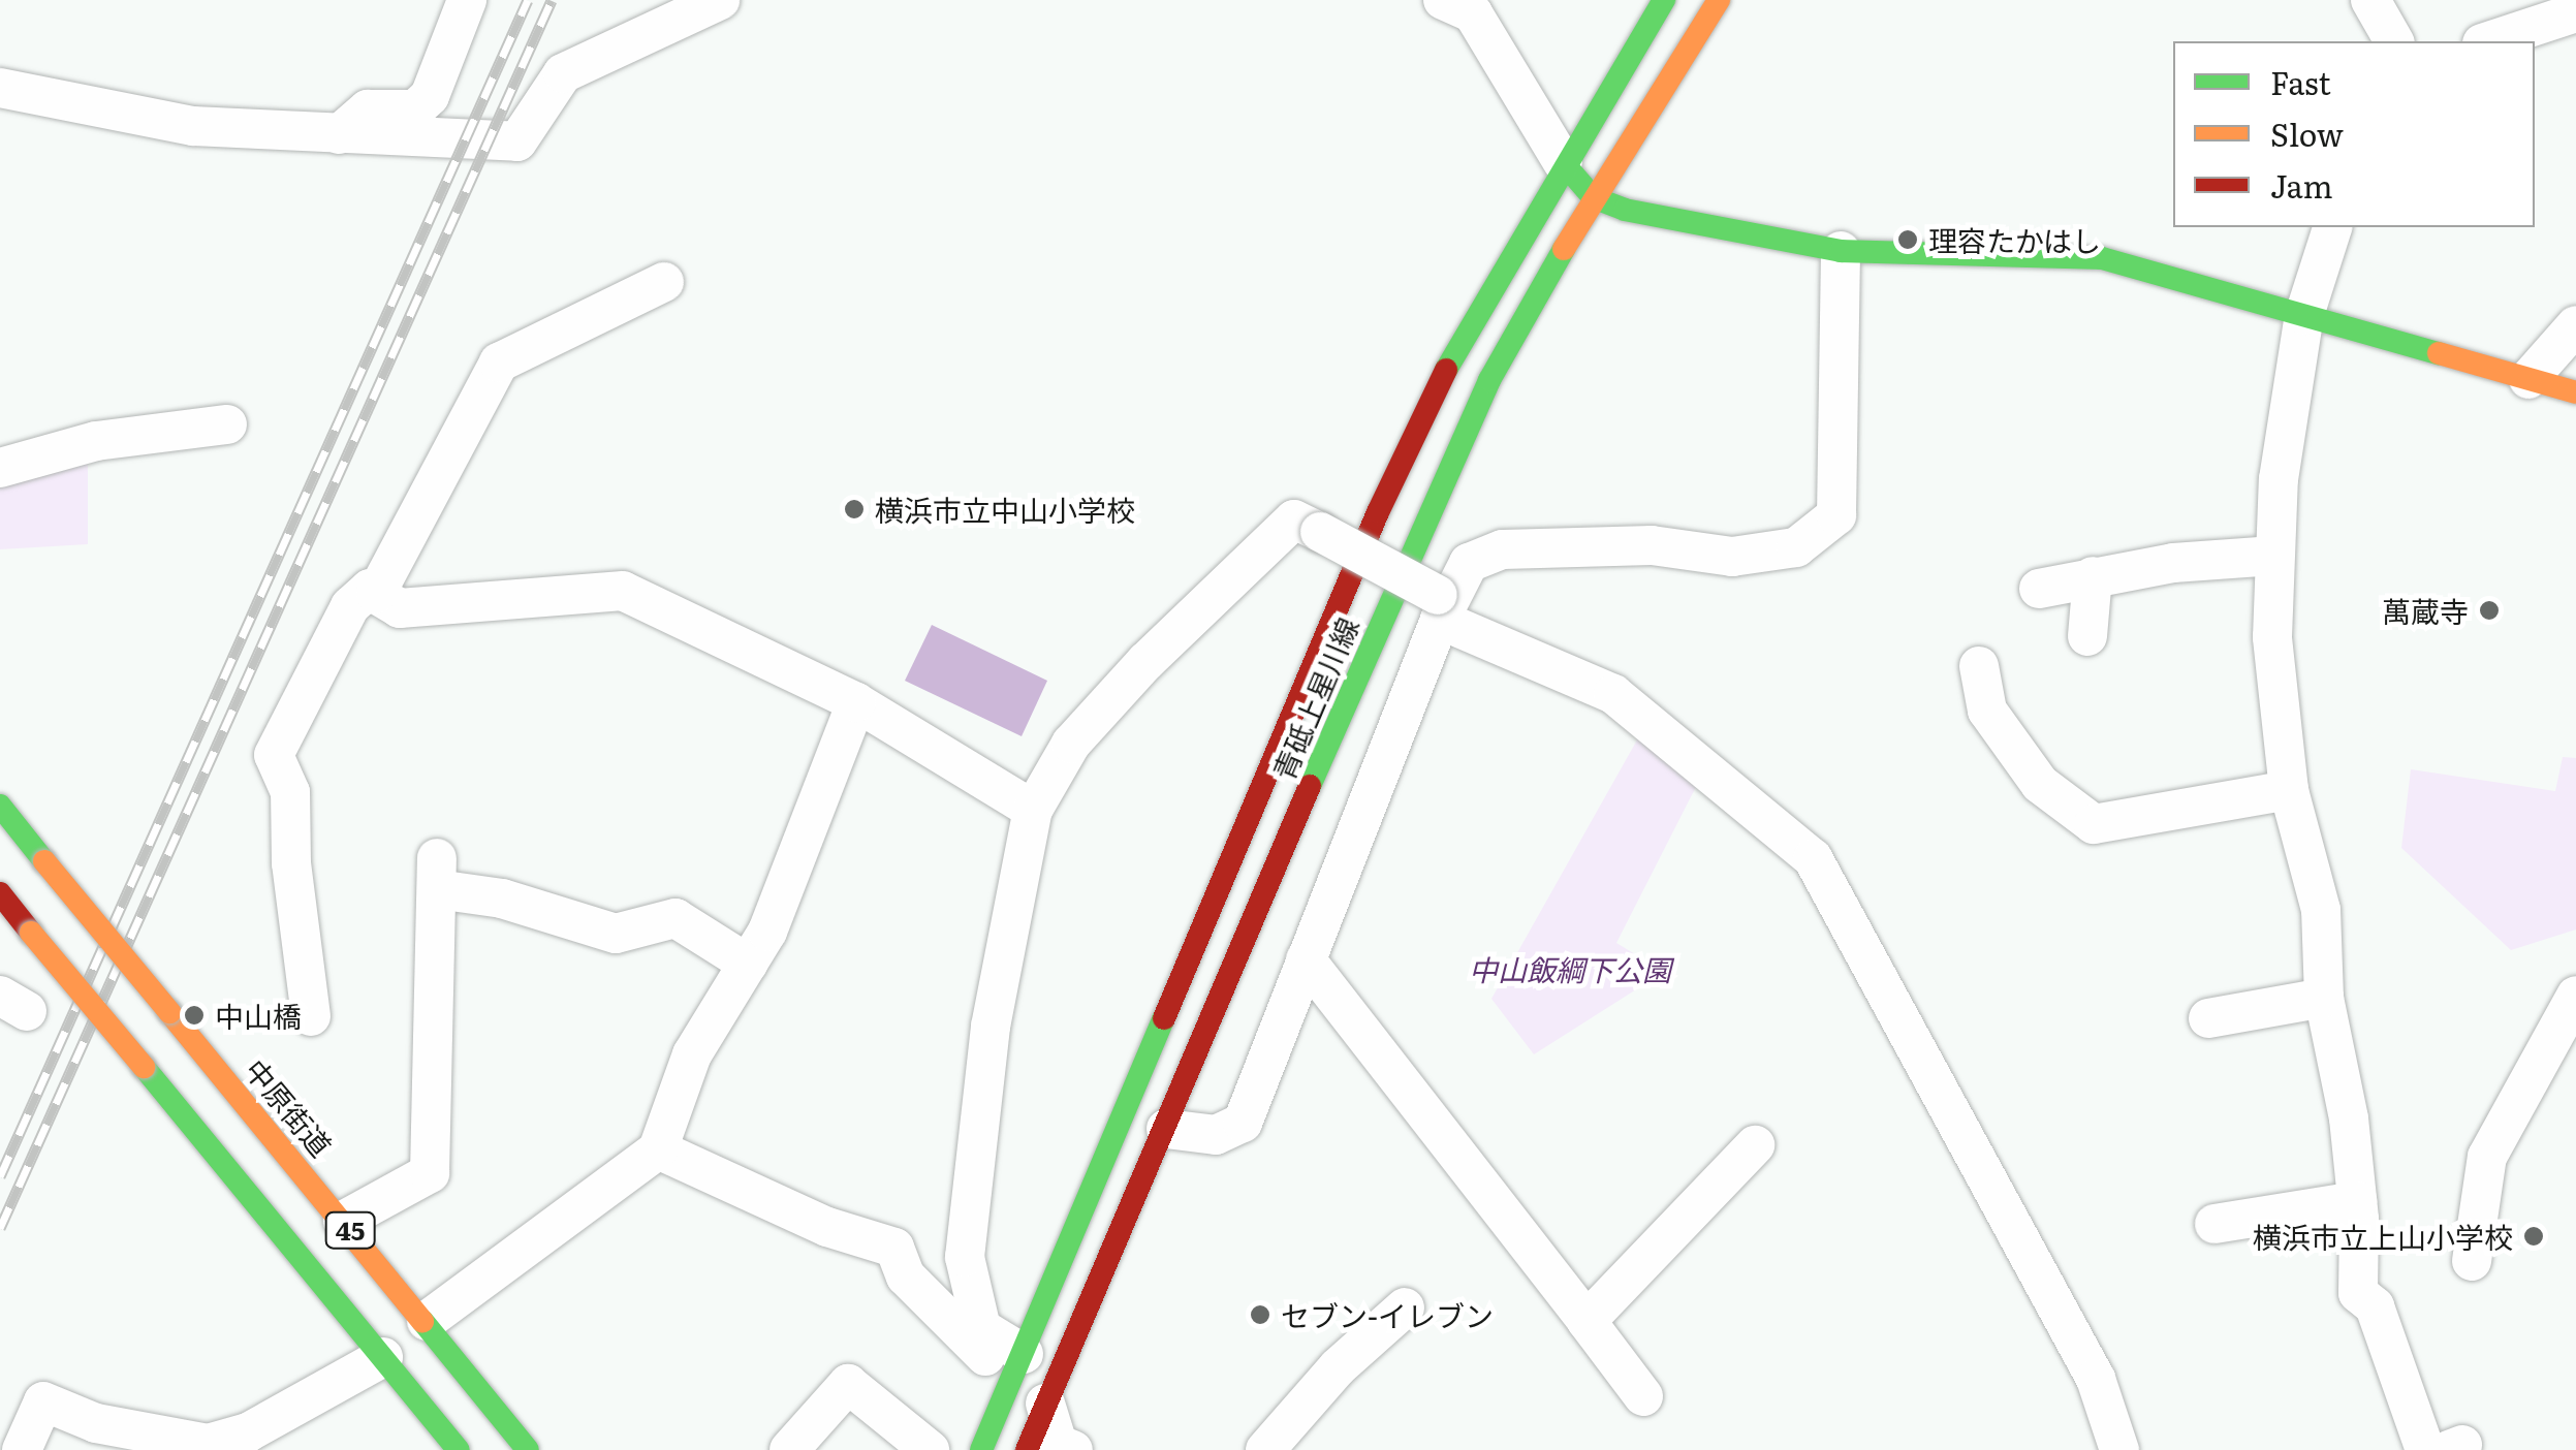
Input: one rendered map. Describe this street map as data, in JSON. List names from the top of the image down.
{
  "streets": {
    "main road": ["青砥上星川線", "中原街道", "45"]
  },
  "parks": ["中山飯綱下公園"],
  "places": [
    "理容たかはし",
    "横浜市立中山小学校",
    "萬蔵寺",
    "中山橋",
    "横浜市立上山小学校",
    "セブン-イレブン"
  ],
  "legend": ["Fast", "Slow", "Jam"]
}
